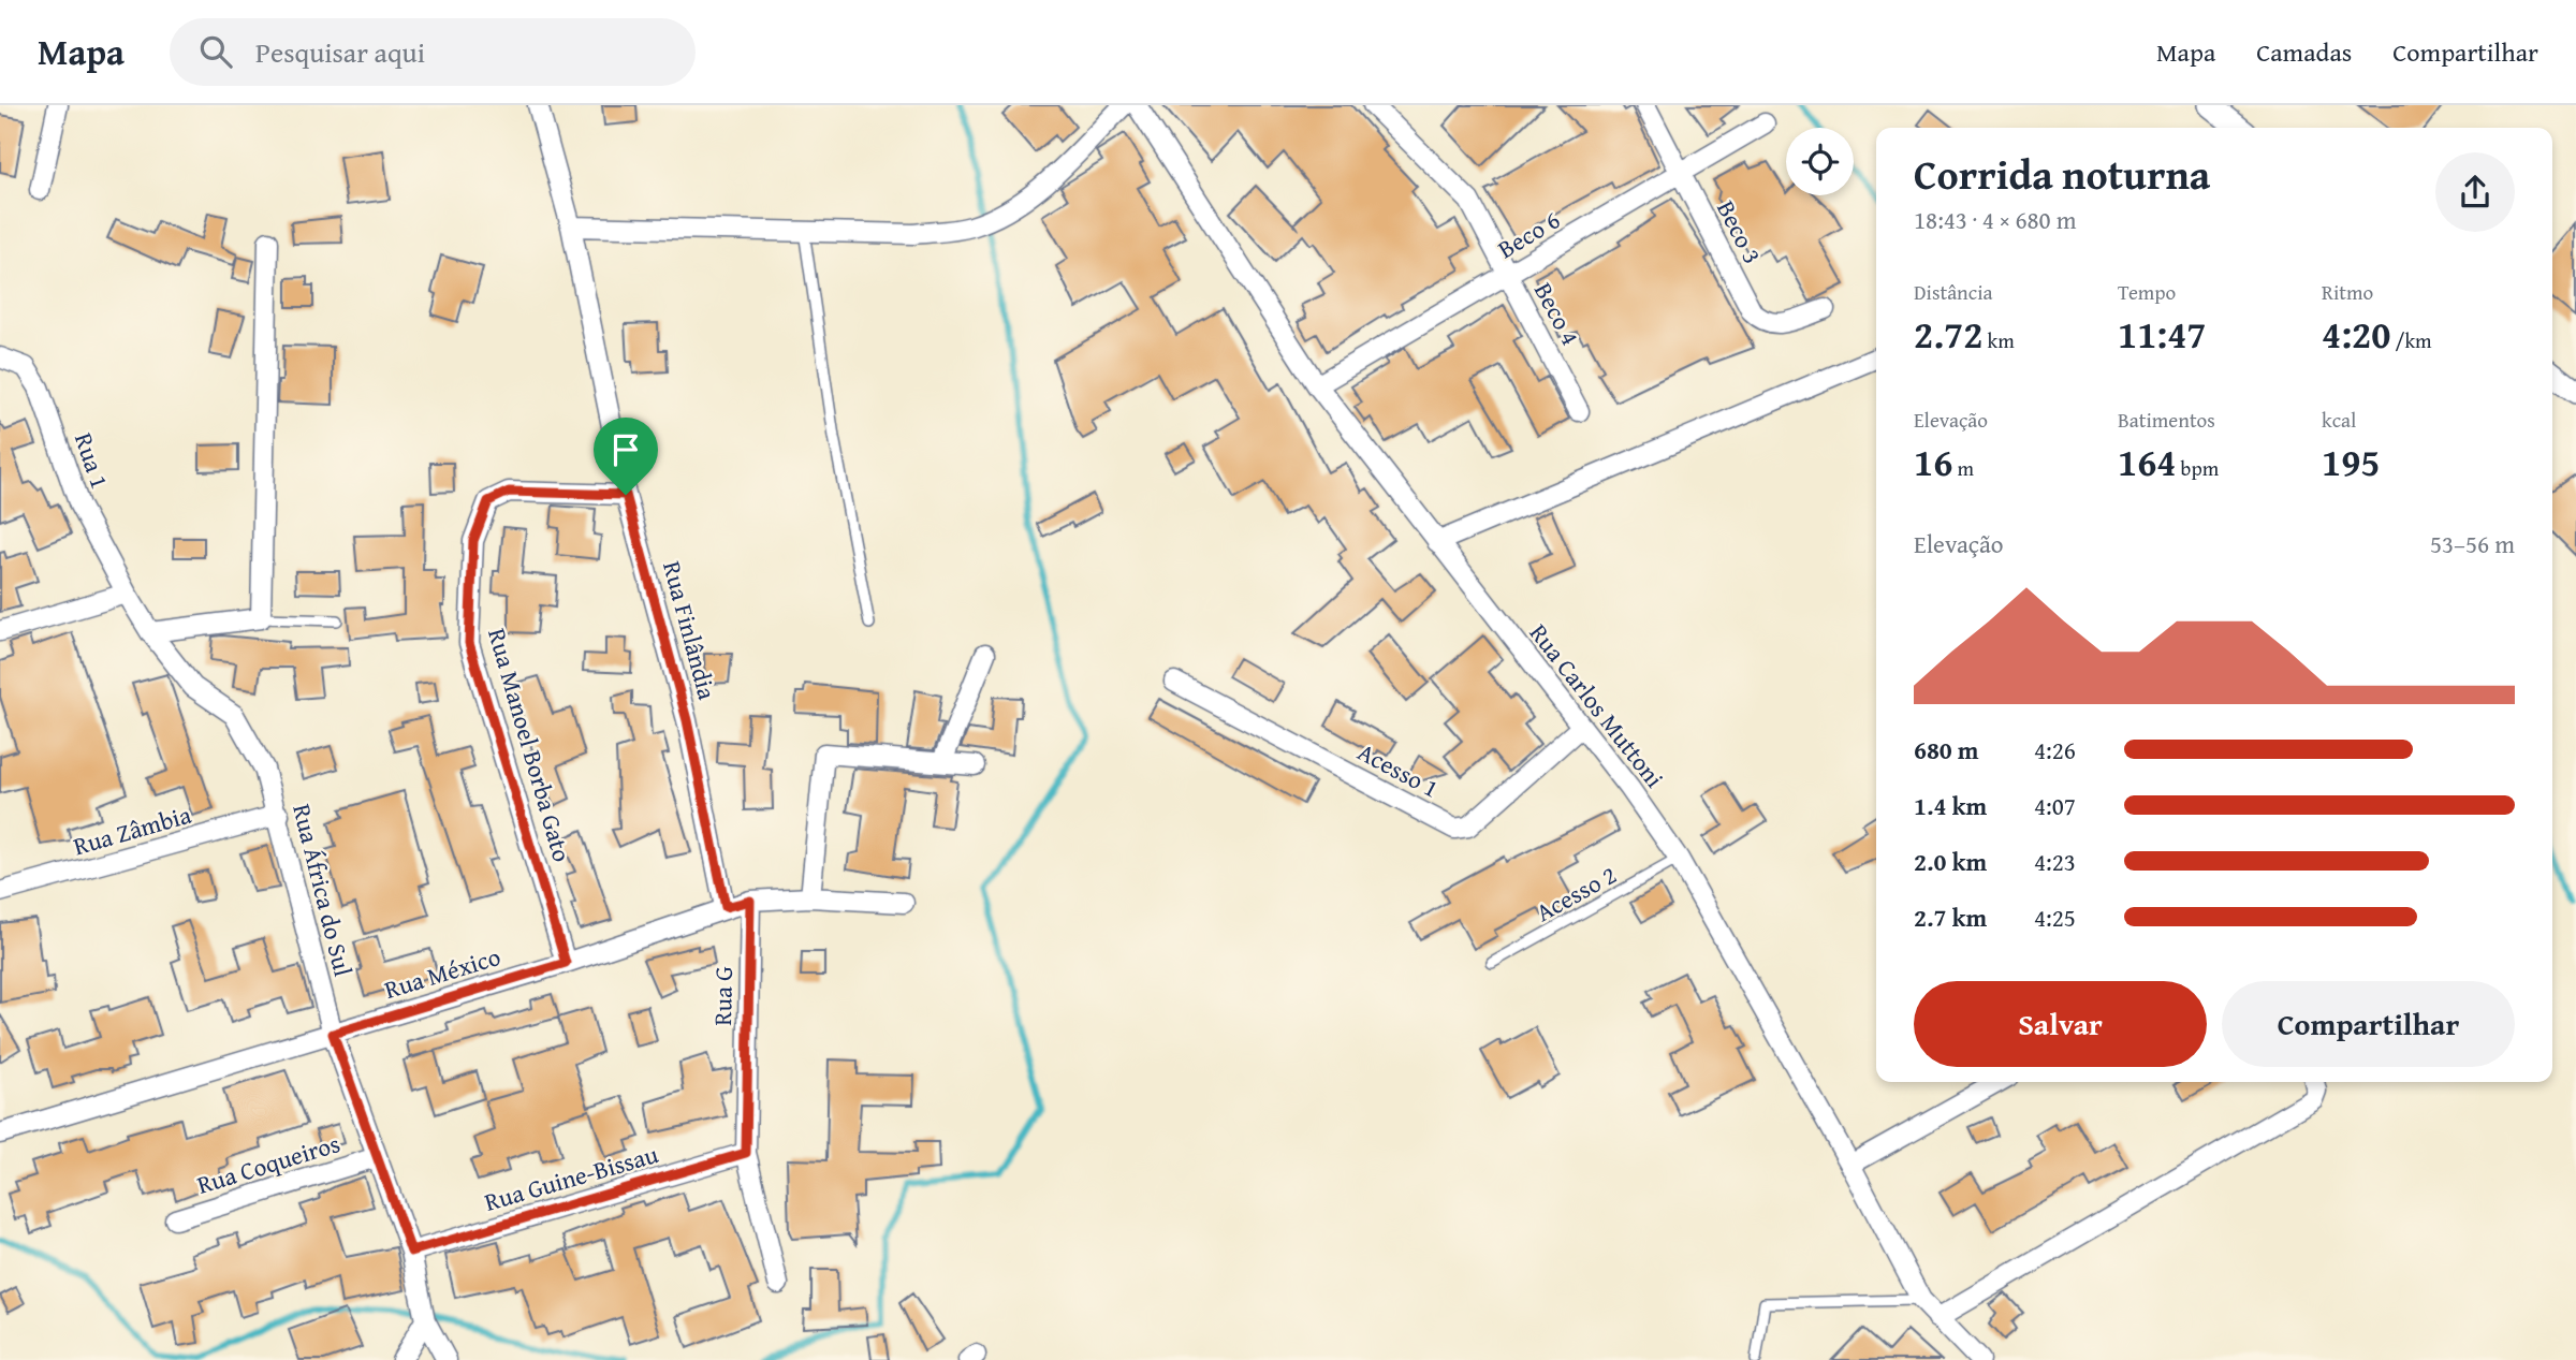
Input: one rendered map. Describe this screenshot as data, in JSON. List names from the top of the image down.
{
  "streets": {
    "street": [
      "Beco 3",
      "Beco 6",
      "Beco 4",
      "Rua 1",
      "Rua Finlândia",
      "Rua Carlos Muttoni",
      "Rua Manoel Borba Gato",
      "Acesso 1",
      "Rua Zâmbia",
      "Rua África do Sul",
      "Rua México",
      "Rua G",
      "Rua Coqueiros",
      "Rua Guine-Bissau"
    ],
    "lane": ["Acesso 2"]
  },
  "crossings": [
    ["Beco 3", "Beco 6"],
    ["Beco 6", "Beco 4"],
    ["Beco 6", "Rua Carlos Muttoni"],
    ["Rua 1", "Rua África do Sul"],
    ["Rua Finlândia", "Rua Manoel Borba Gato"],
    ["Rua Finlândia", "Rua México"],
    ["Rua Carlos Muttoni", "Acesso 1"],
    ["Rua Carlos Muttoni", "Acesso 2"],
    ["Rua Manoel Borba Gato", "Rua México"],
    ["Rua Zâmbia", "Rua África do Sul"],
    ["Rua África do Sul", "Rua México"],
    ["Rua África do Sul", "Rua Coqueiros"],
    ["Rua África do Sul", "Rua Guine-Bissau"],
    ["Rua México", "Rua G"],
    ["Rua G", "Rua Guine-Bissau"]
  ],
  "page": {
    "header": "Mapa",
    "search": "Pesquisar aqui",
    "nav": ["Mapa", "Camadas", "Compartilhar"],
    "heading": ["Corrida noturna", "18:43 · 4 × 680 m"],
    "stats": [
      ["Distância", "2.72 km"],
      ["Tempo", "11:47"],
      ["Ritmo", "4:20 /km"],
      ["Elevação", "16 m"],
      ["Batimentos", "164 bpm"],
      ["kcal", "195"]
    ],
    "chart": ["Elevação", "53–56 m"],
    "list": [
      {
        "name": "680 m",
        "note": "4:26"
      },
      {
        "name": "1.4 km",
        "note": "4:07"
      },
      {
        "name": "2.0 km",
        "note": "4:23"
      },
      {
        "name": "2.7 km",
        "note": "4:25"
      }
    ],
    "buttons": ["Salvar", "Compartilhar"]
  }
}
